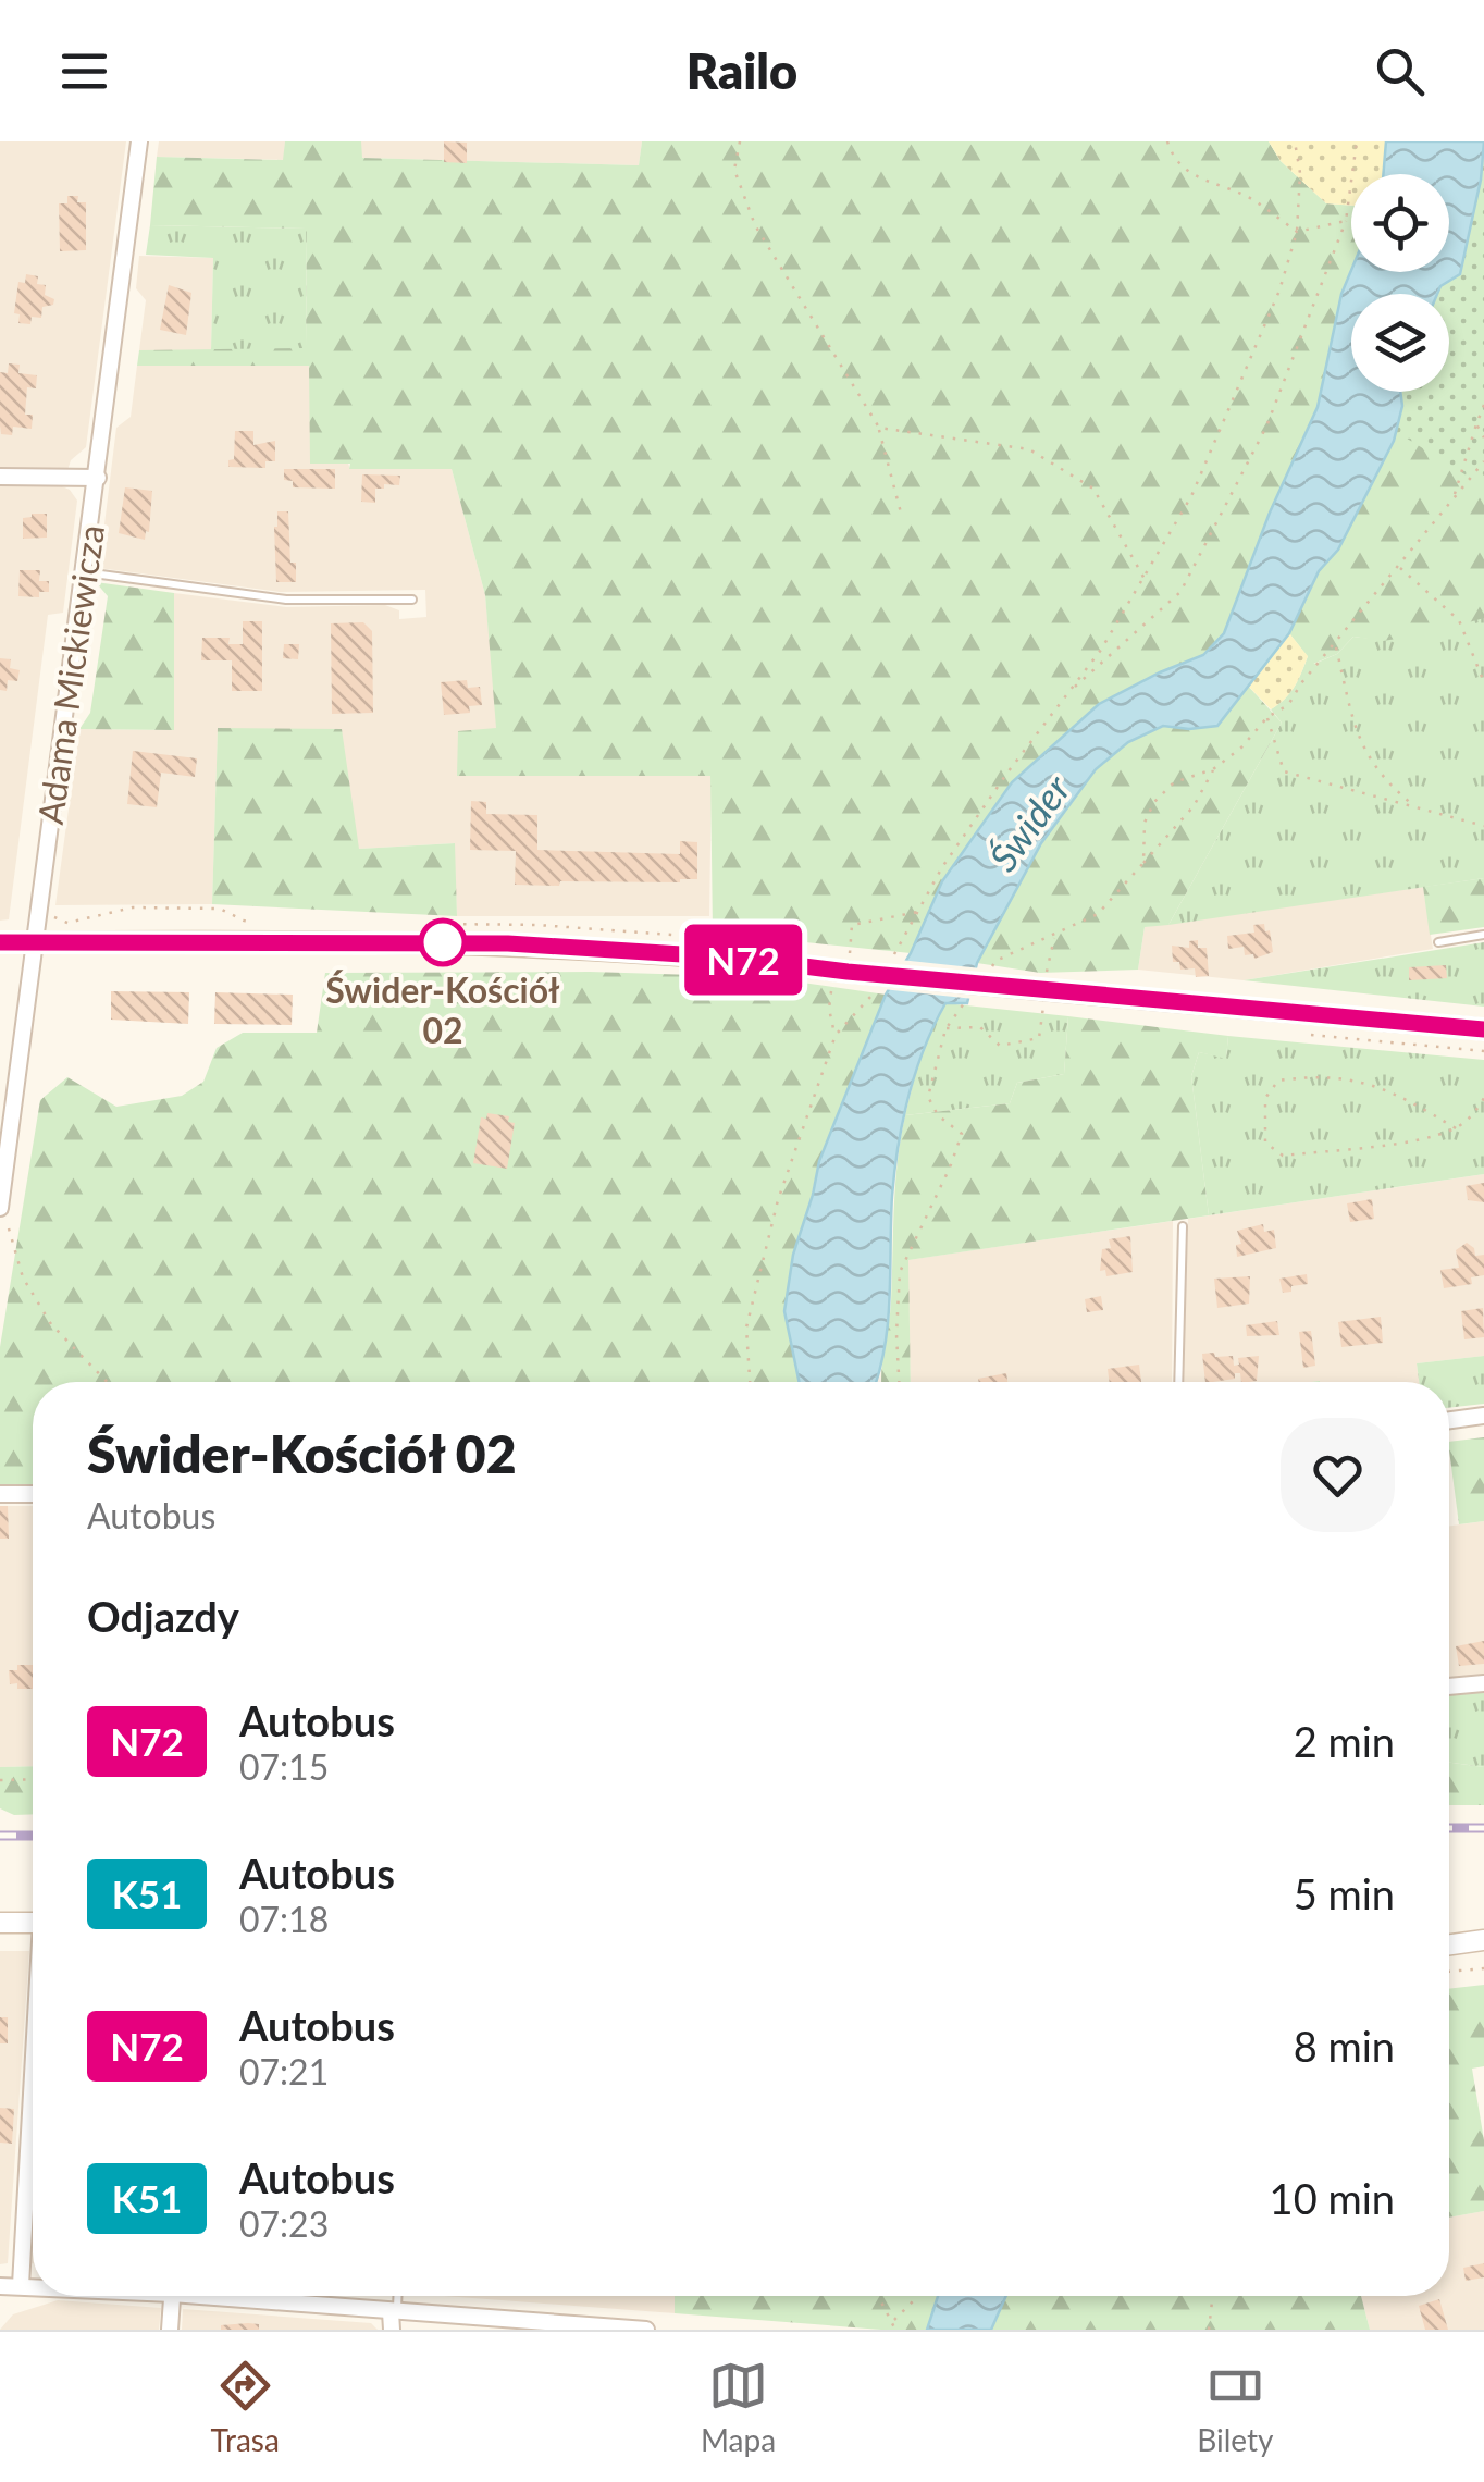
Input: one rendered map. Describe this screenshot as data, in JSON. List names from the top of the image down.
{
  "streets": {
    "street": ["Adama Mickiewicza"]
  },
  "water": ["Świder"],
  "places": ["Świder-Kościół 02"],
  "lines": ["bus line N72"],
  "page": {
    "header": "Railo",
    "on_map": "N72",
    "heading": [
      ["Świder-Kościół 02", "Autobus"],
      "Odjazdy"
    ],
    "list": [
      {
        "mark": "N72",
        "name": "Autobus",
        "note": "07:15",
        "value": "2 min"
      },
      {
        "mark": "K51",
        "name": "Autobus",
        "note": "07:18",
        "value": "5 min"
      },
      {
        "mark": "N72",
        "name": "Autobus",
        "note": "07:21",
        "value": "8 min"
      },
      {
        "mark": "K51",
        "name": "Autobus",
        "note": "07:23",
        "value": "10 min"
      }
    ],
    "tabs": ["Trasa", "Mapa", "Bilety"]
  }
}
